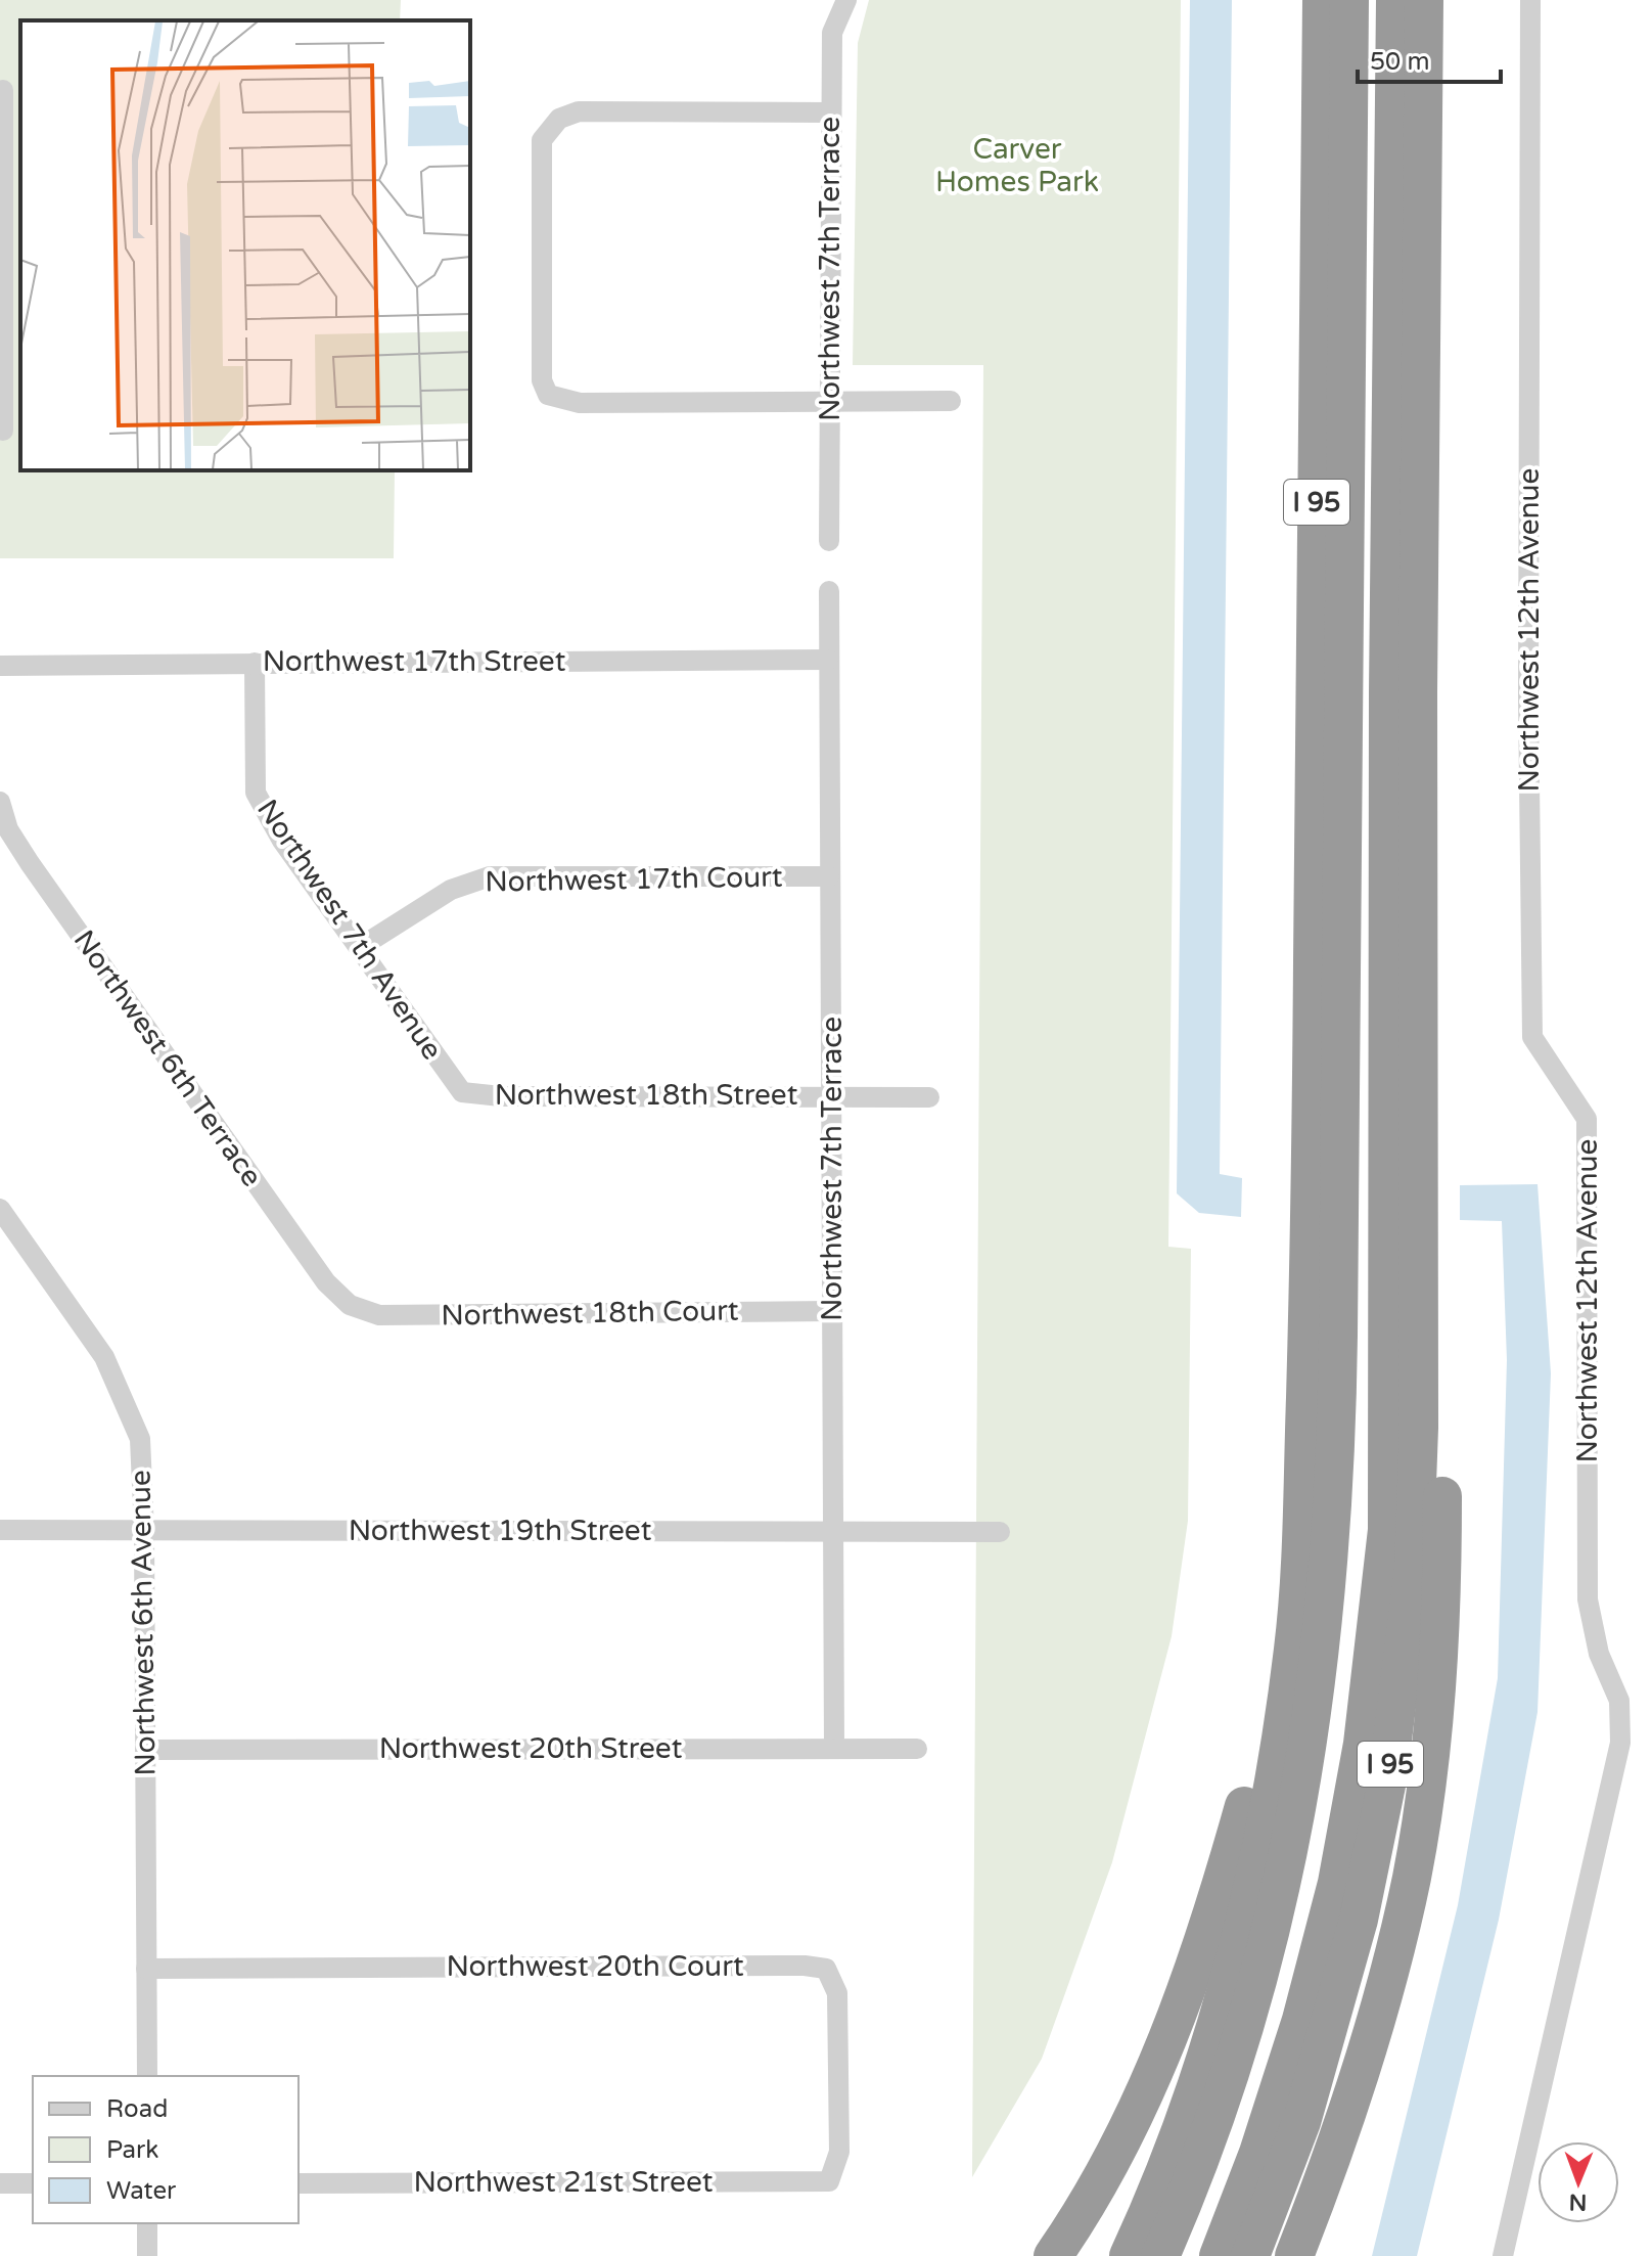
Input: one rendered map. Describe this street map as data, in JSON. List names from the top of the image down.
{
  "streets": {
    "highway": ["I 95"],
    "street": [
      "Northwest 7th Terrace",
      "Northwest 12th Avenue",
      "Northwest 17th Street",
      "Northwest 17th Court",
      "Northwest 7th Avenue",
      "Northwest 6th Terrace",
      "Northwest 18th Street",
      "Northwest 18th Court",
      "Northwest 19th Street",
      "Northwest 6th Avenue",
      "Northwest 20th Street",
      "Northwest 20th Court",
      "Northwest 21st Street"
    ]
  },
  "crossings": [
    ["Northwest 7th Terrace", "Northwest 17th Street"],
    ["Northwest 7th Terrace", "Northwest 17th Court"],
    ["Northwest 7th Terrace", "Northwest 18th Street"],
    ["Northwest 7th Terrace", "Northwest 18th Court"],
    ["Northwest 7th Terrace", "Northwest 19th Street"],
    ["Northwest 7th Terrace", "Northwest 20th Street"],
    ["Northwest 17th Street", "Northwest 7th Avenue"],
    ["Northwest 17th Court", "Northwest 7th Avenue"],
    ["Northwest 7th Avenue", "Northwest 18th Street"],
    ["Northwest 6th Terrace", "Northwest 18th Court"],
    ["Northwest 19th Street", "Northwest 6th Avenue"],
    ["Northwest 6th Avenue", "Northwest 20th Street"],
    ["Northwest 6th Avenue", "Northwest 20th Court"],
    ["Northwest 20th Court", "Northwest 21st Street"]
  ],
  "parks": ["Carver Homes Park"],
  "legend": ["Road", "Park", "Water"],
  "scale_bar": "50 m",
  "north": "bottom"
}
